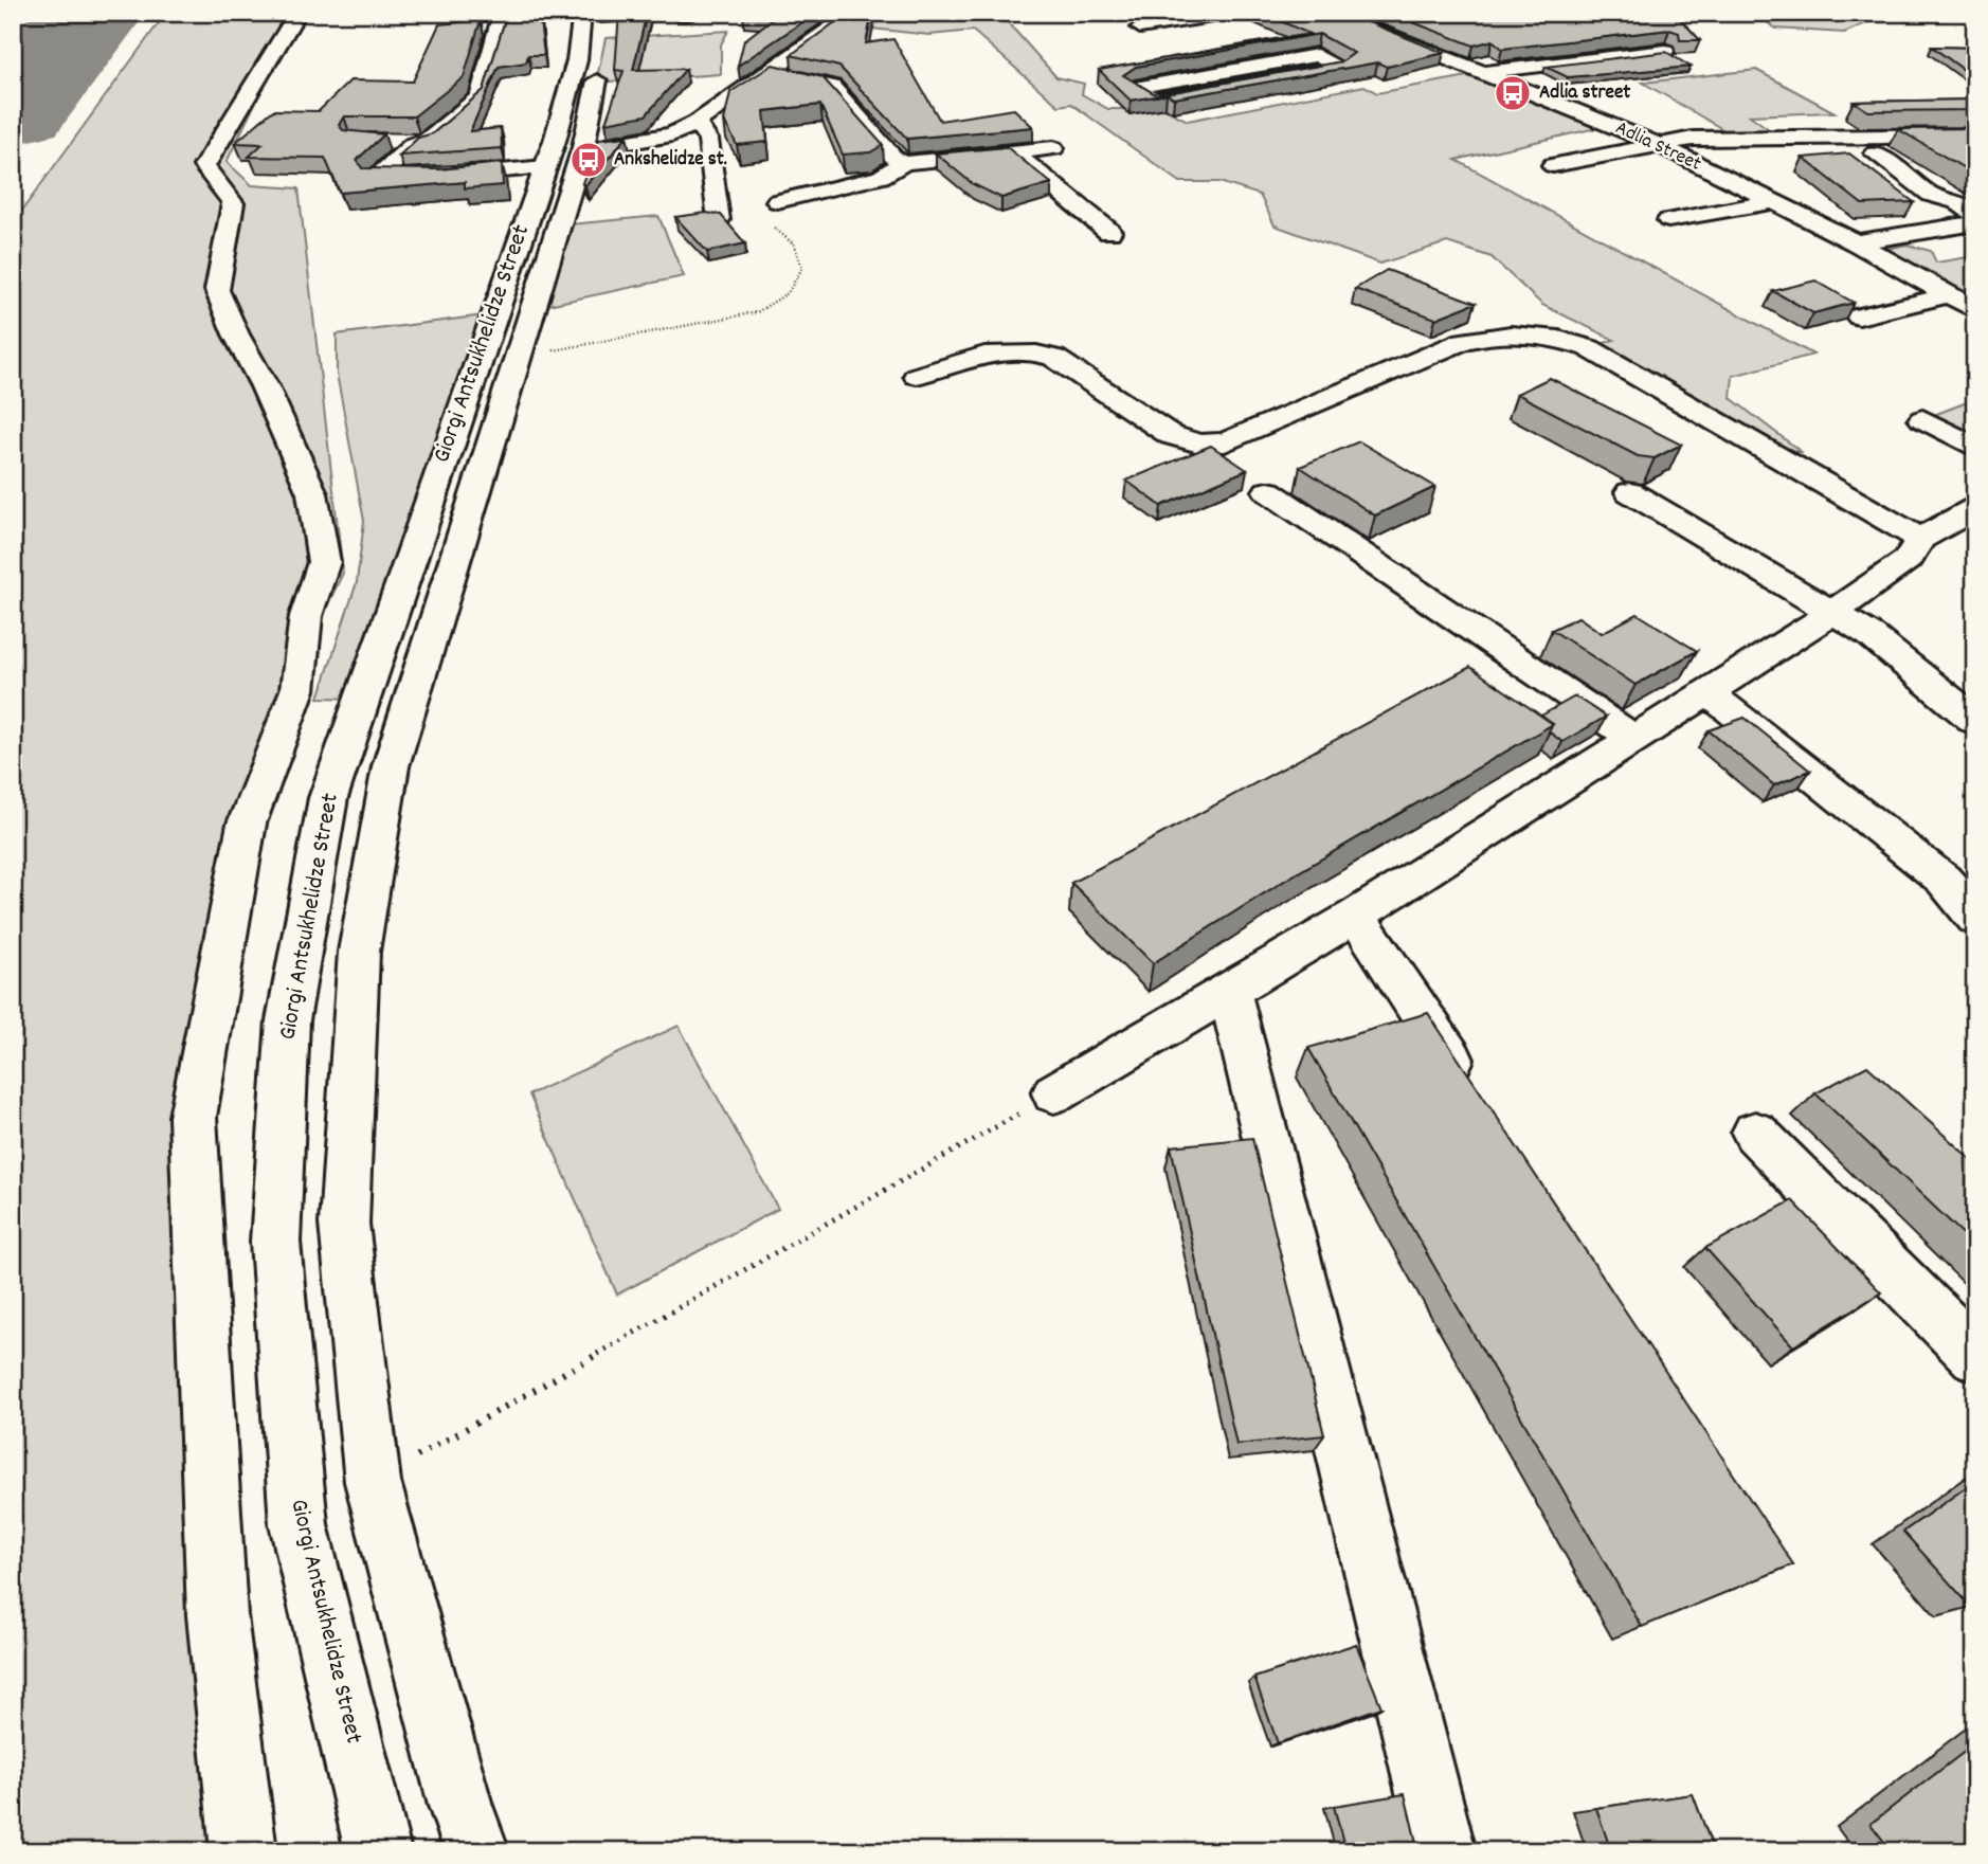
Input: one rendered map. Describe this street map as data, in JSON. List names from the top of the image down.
{
  "streets": {
    "street": ["Adlia Street", "Giorgi Antsukhelidze Street"]
  },
  "places": {
    "bus stop": ["Adlia street", "Ankshelidze st."]
  }
}
